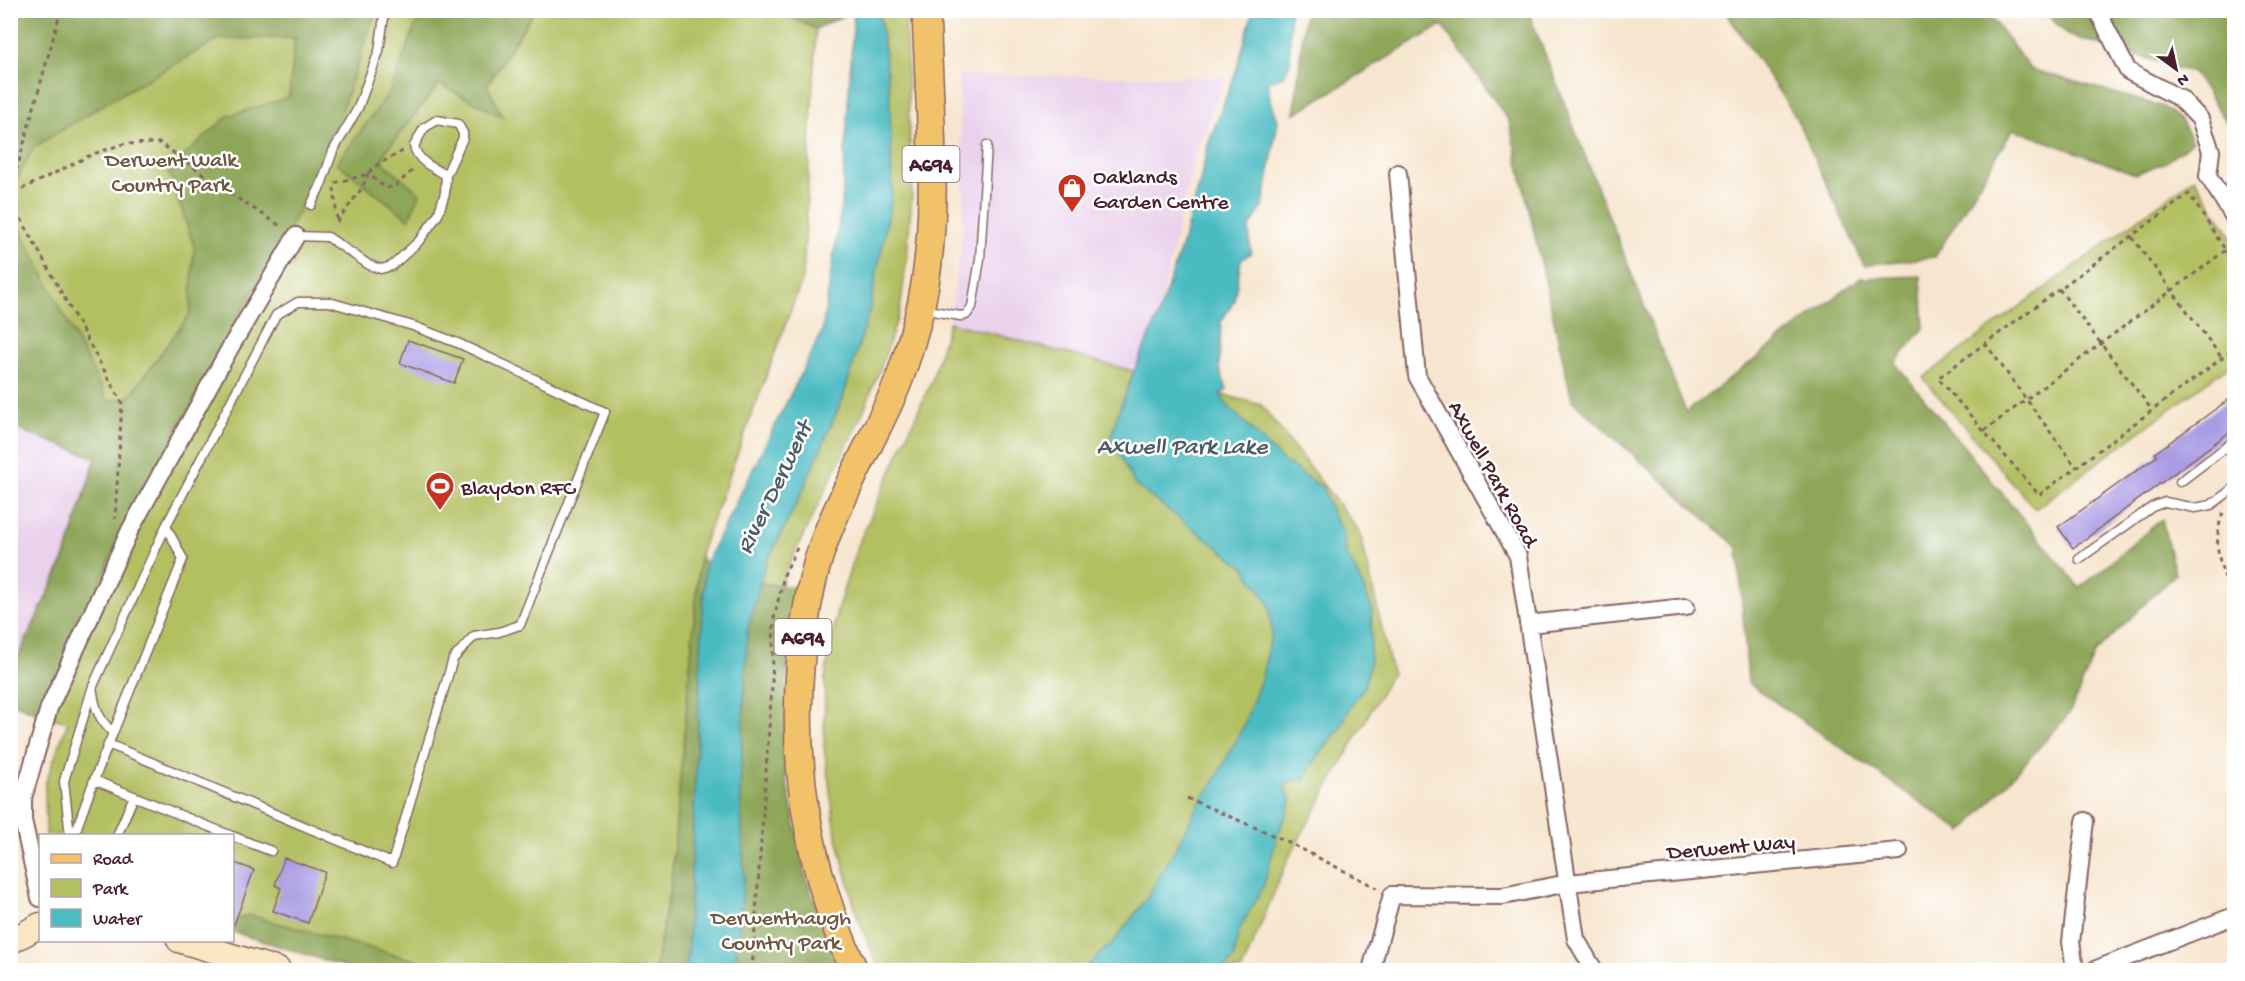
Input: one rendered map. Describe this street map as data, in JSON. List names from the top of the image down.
{
  "streets": {
    "main road": ["A694"],
    "street": ["Axwell Park Road", "Derwent Way"]
  },
  "crossings": [
    ["Axwell Park Road", "Derwent Way"]
  ],
  "water": ["Axwell Park Lake", "River Derwent"],
  "parks": ["Derwent Walk Country Park", "Derwenthaugh Country Park"],
  "places": {
    "shop": ["Oaklands Garden Centre"],
    "sports": ["Blaydon RFC"]
  },
  "legend": ["Road", "Park", "Water"],
  "north": "bottom right"
}
